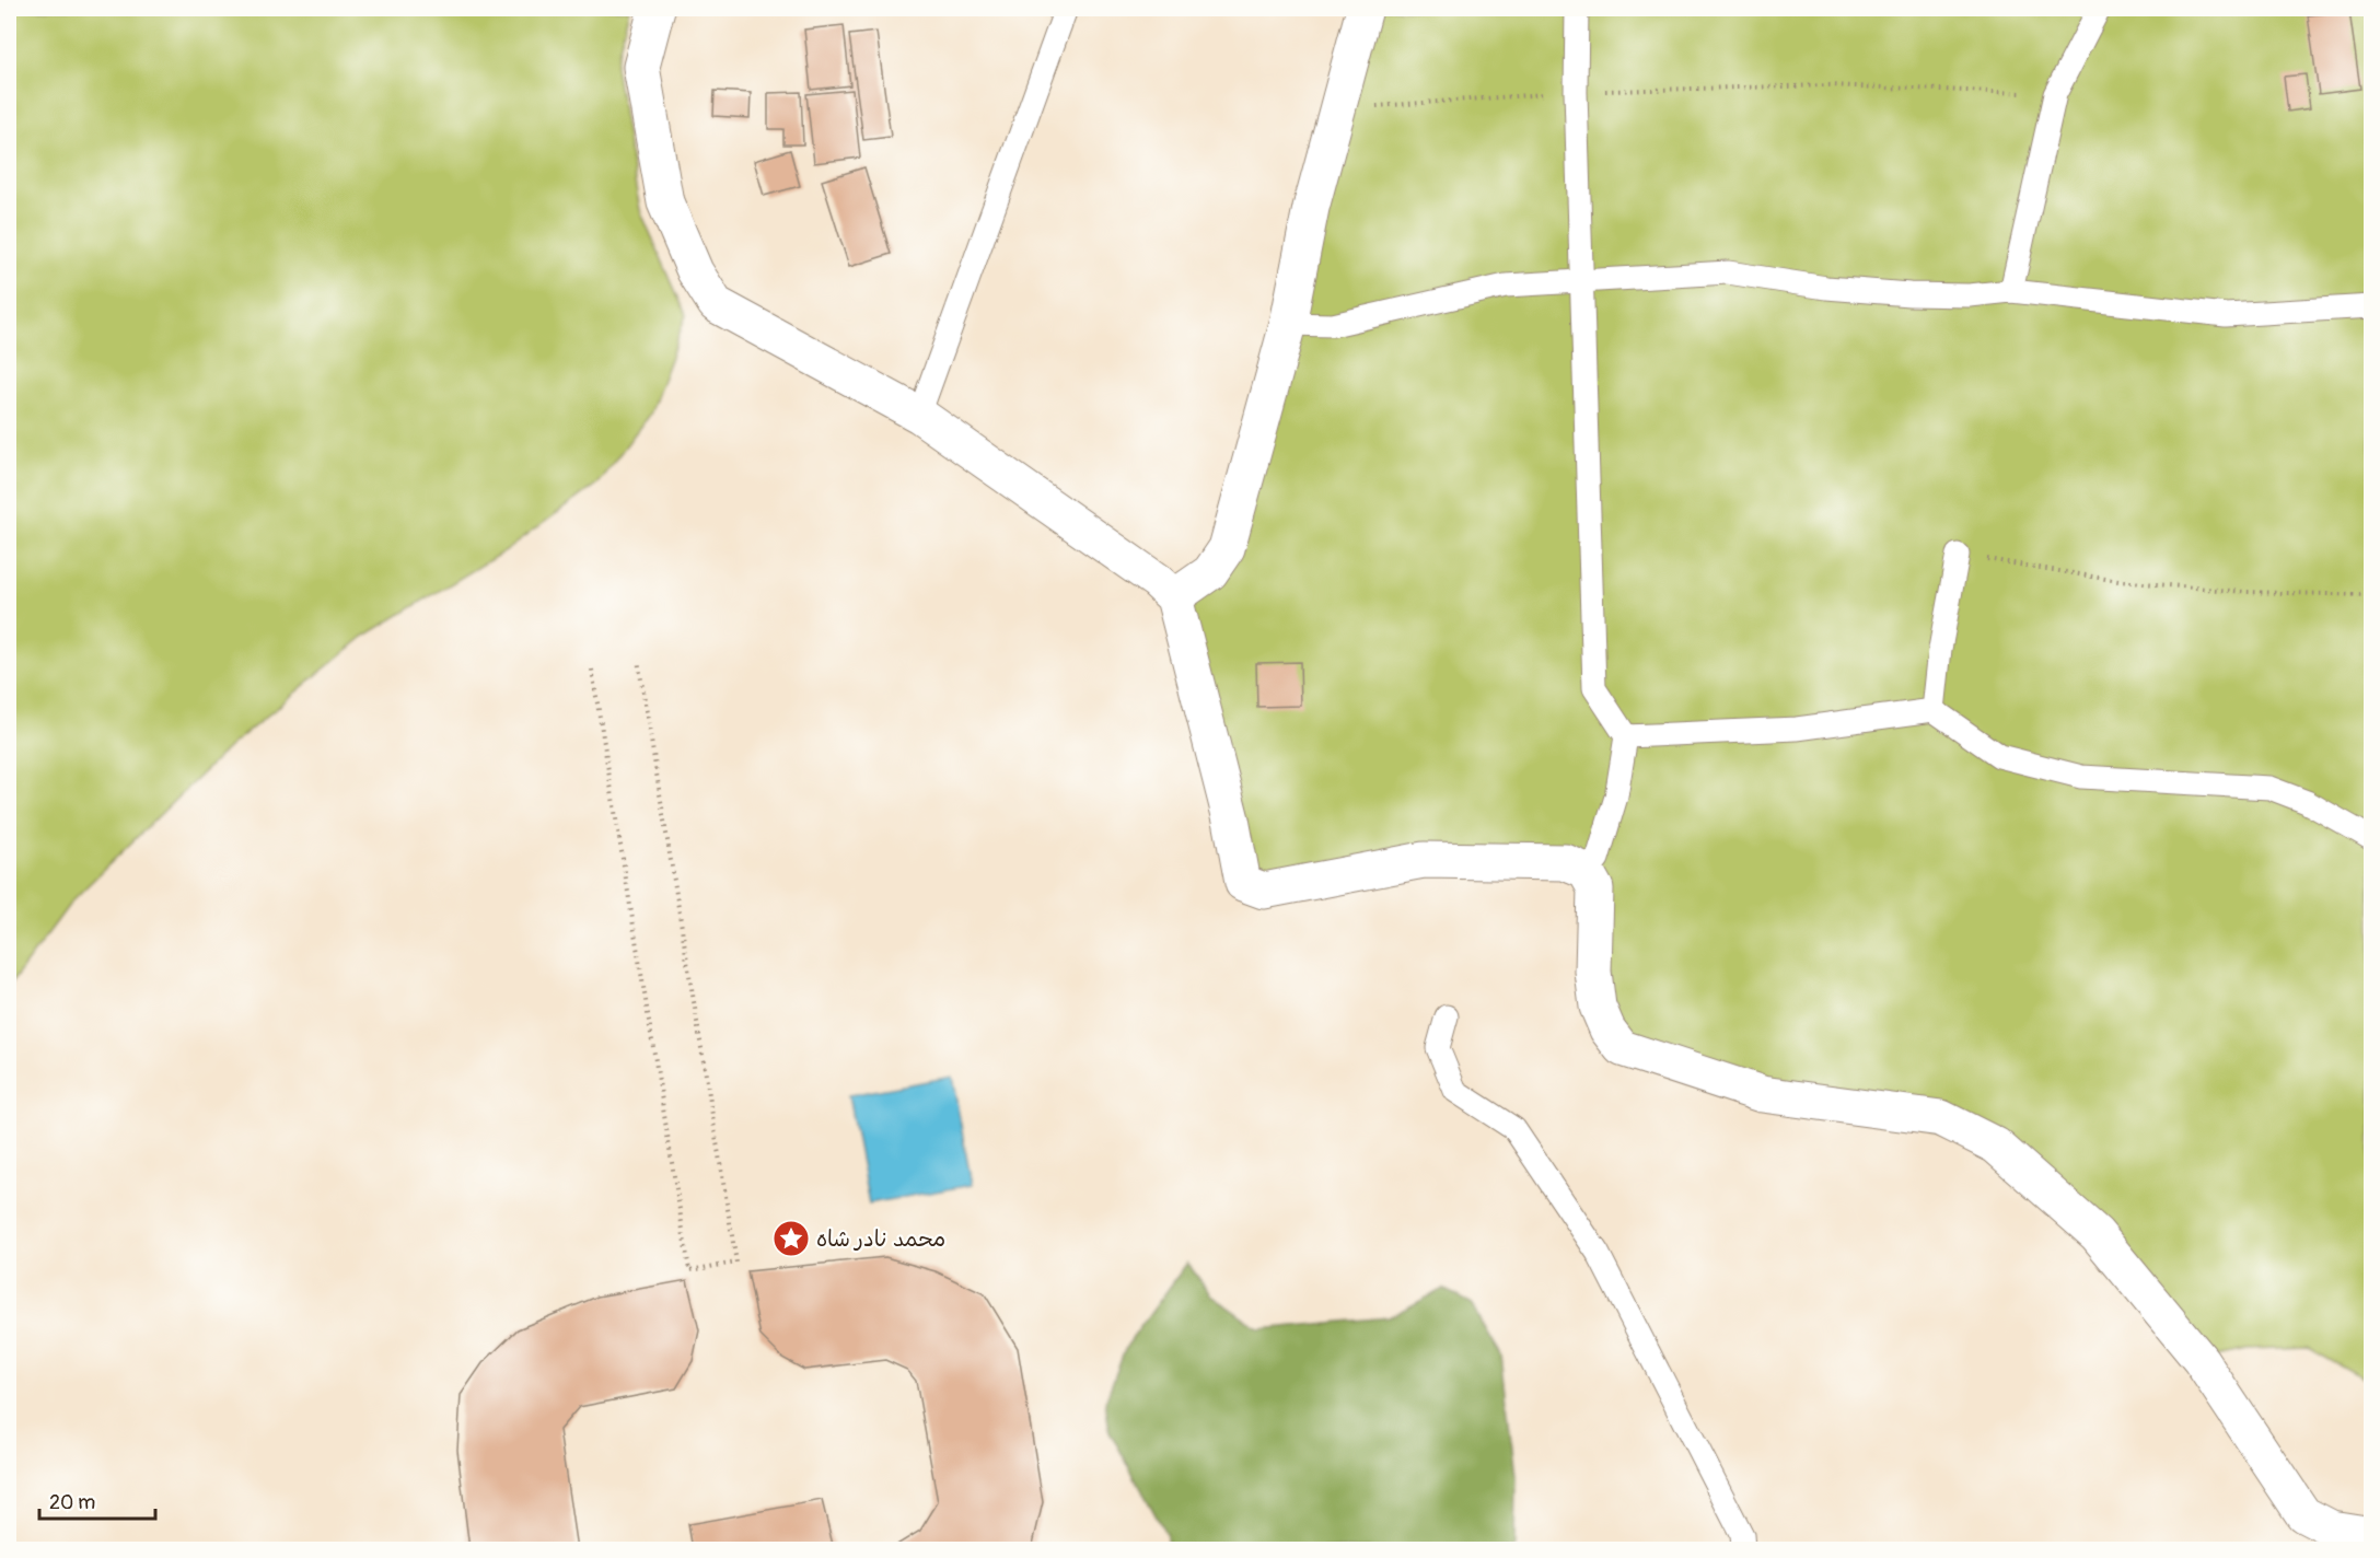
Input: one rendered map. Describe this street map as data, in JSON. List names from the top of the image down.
{
  "places": {
    "place": ["محمد نادر شاه"]
  },
  "scale_bar": "20 m"
}
